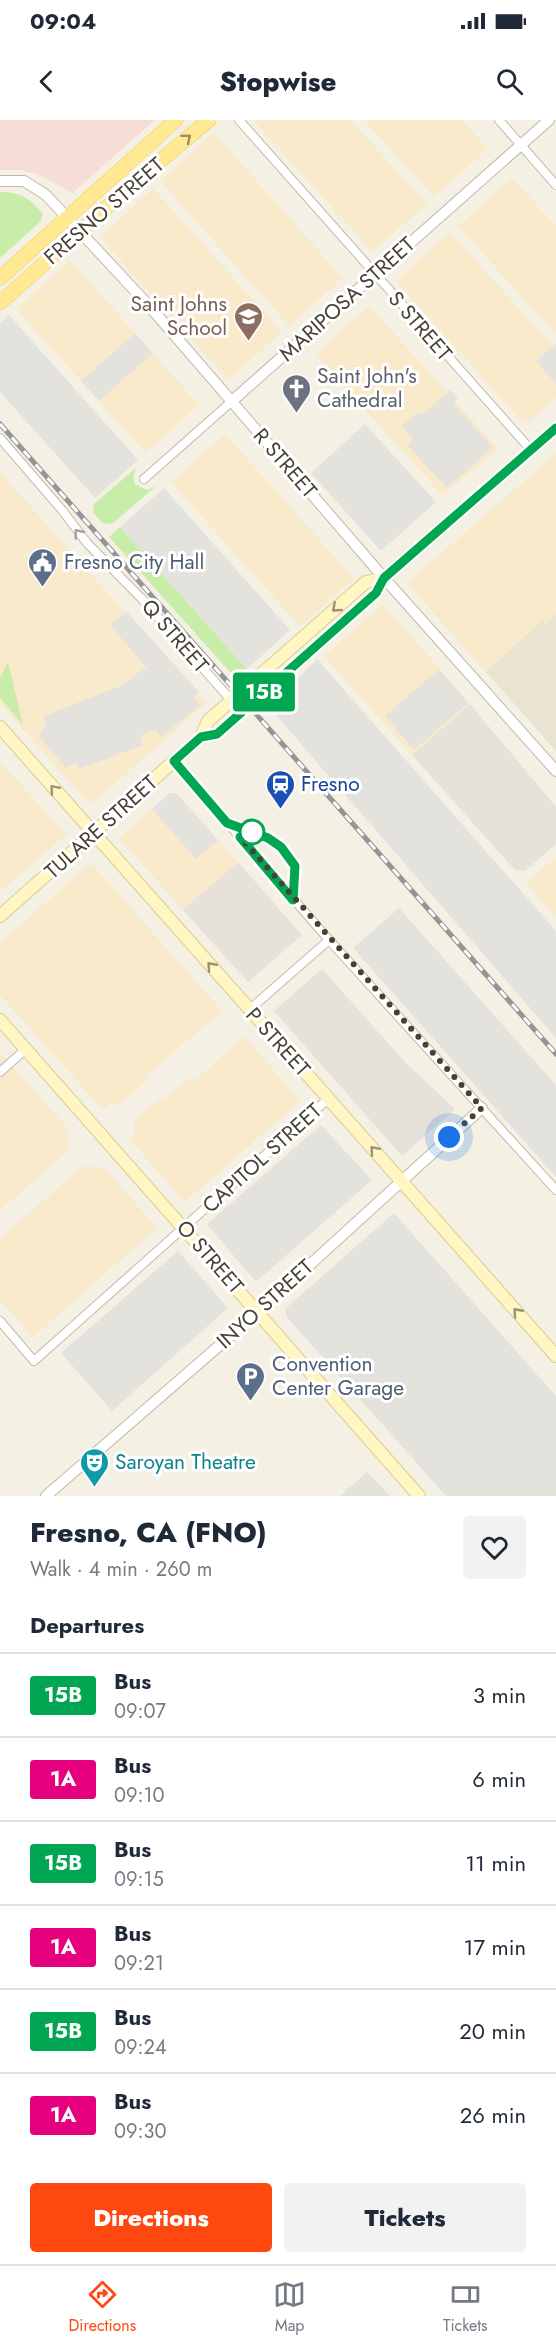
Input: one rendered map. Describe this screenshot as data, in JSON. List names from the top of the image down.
{
  "streets": {
    "main road": [
      "FRESNO STREET",
      "TULARE STREET",
      "P STREET",
      "O STREET"
    ],
    "street": [
      "MARIPOSA STREET",
      "S STREET",
      "R STREET",
      "Q STREET",
      "CAPITOL STREET",
      "INYO STREET"
    ]
  },
  "crossings": [
    ["FRESNO STREET", "R STREET"],
    ["MARIPOSA STREET", "S STREET"],
    ["MARIPOSA STREET", "R STREET"],
    ["S STREET", "TULARE STREET"],
    ["R STREET", "TULARE STREET"],
    ["Q STREET", "TULARE STREET"],
    ["TULARE STREET", "P STREET"],
    ["P STREET", "CAPITOL STREET"],
    ["P STREET", "INYO STREET"],
    ["CAPITOL STREET", "O STREET"],
    ["O STREET", "INYO STREET"]
  ],
  "one_way": ["Q STREET", "P STREET"],
  "places": {
    "school or university": ["Saint Johns School"],
    "church": ["Saint John's Cathedral"],
    "public building": ["Fresno City Hall"],
    "station": ["Fresno"],
    "parking": ["Convention Center Garage"],
    "theatre": ["Saroyan Theatre"]
  },
  "lines": ["bus line 15B"],
  "page": {
    "status": "09:04",
    "header": "Stopwise",
    "on_map": "15B",
    "heading": [
      ["Fresno, CA (FNO)", "Walk · 4 min · 260 m"],
      "Departures"
    ],
    "list": [
      {
        "mark": "15B",
        "name": "Bus",
        "note": "09:07",
        "value": "3 min"
      },
      {
        "mark": "1A",
        "name": "Bus",
        "note": "09:10",
        "value": "6 min"
      },
      {
        "mark": "15B",
        "name": "Bus",
        "note": "09:15",
        "value": "11 min"
      },
      {
        "mark": "1A",
        "name": "Bus",
        "note": "09:21",
        "value": "17 min"
      },
      {
        "mark": "15B",
        "name": "Bus",
        "note": "09:24",
        "value": "20 min"
      },
      {
        "mark": "1A",
        "name": "Bus",
        "note": "09:30",
        "value": "26 min"
      }
    ],
    "buttons": ["Directions", "Tickets"],
    "tabs": ["Directions", "Map", "Tickets"]
  }
}
